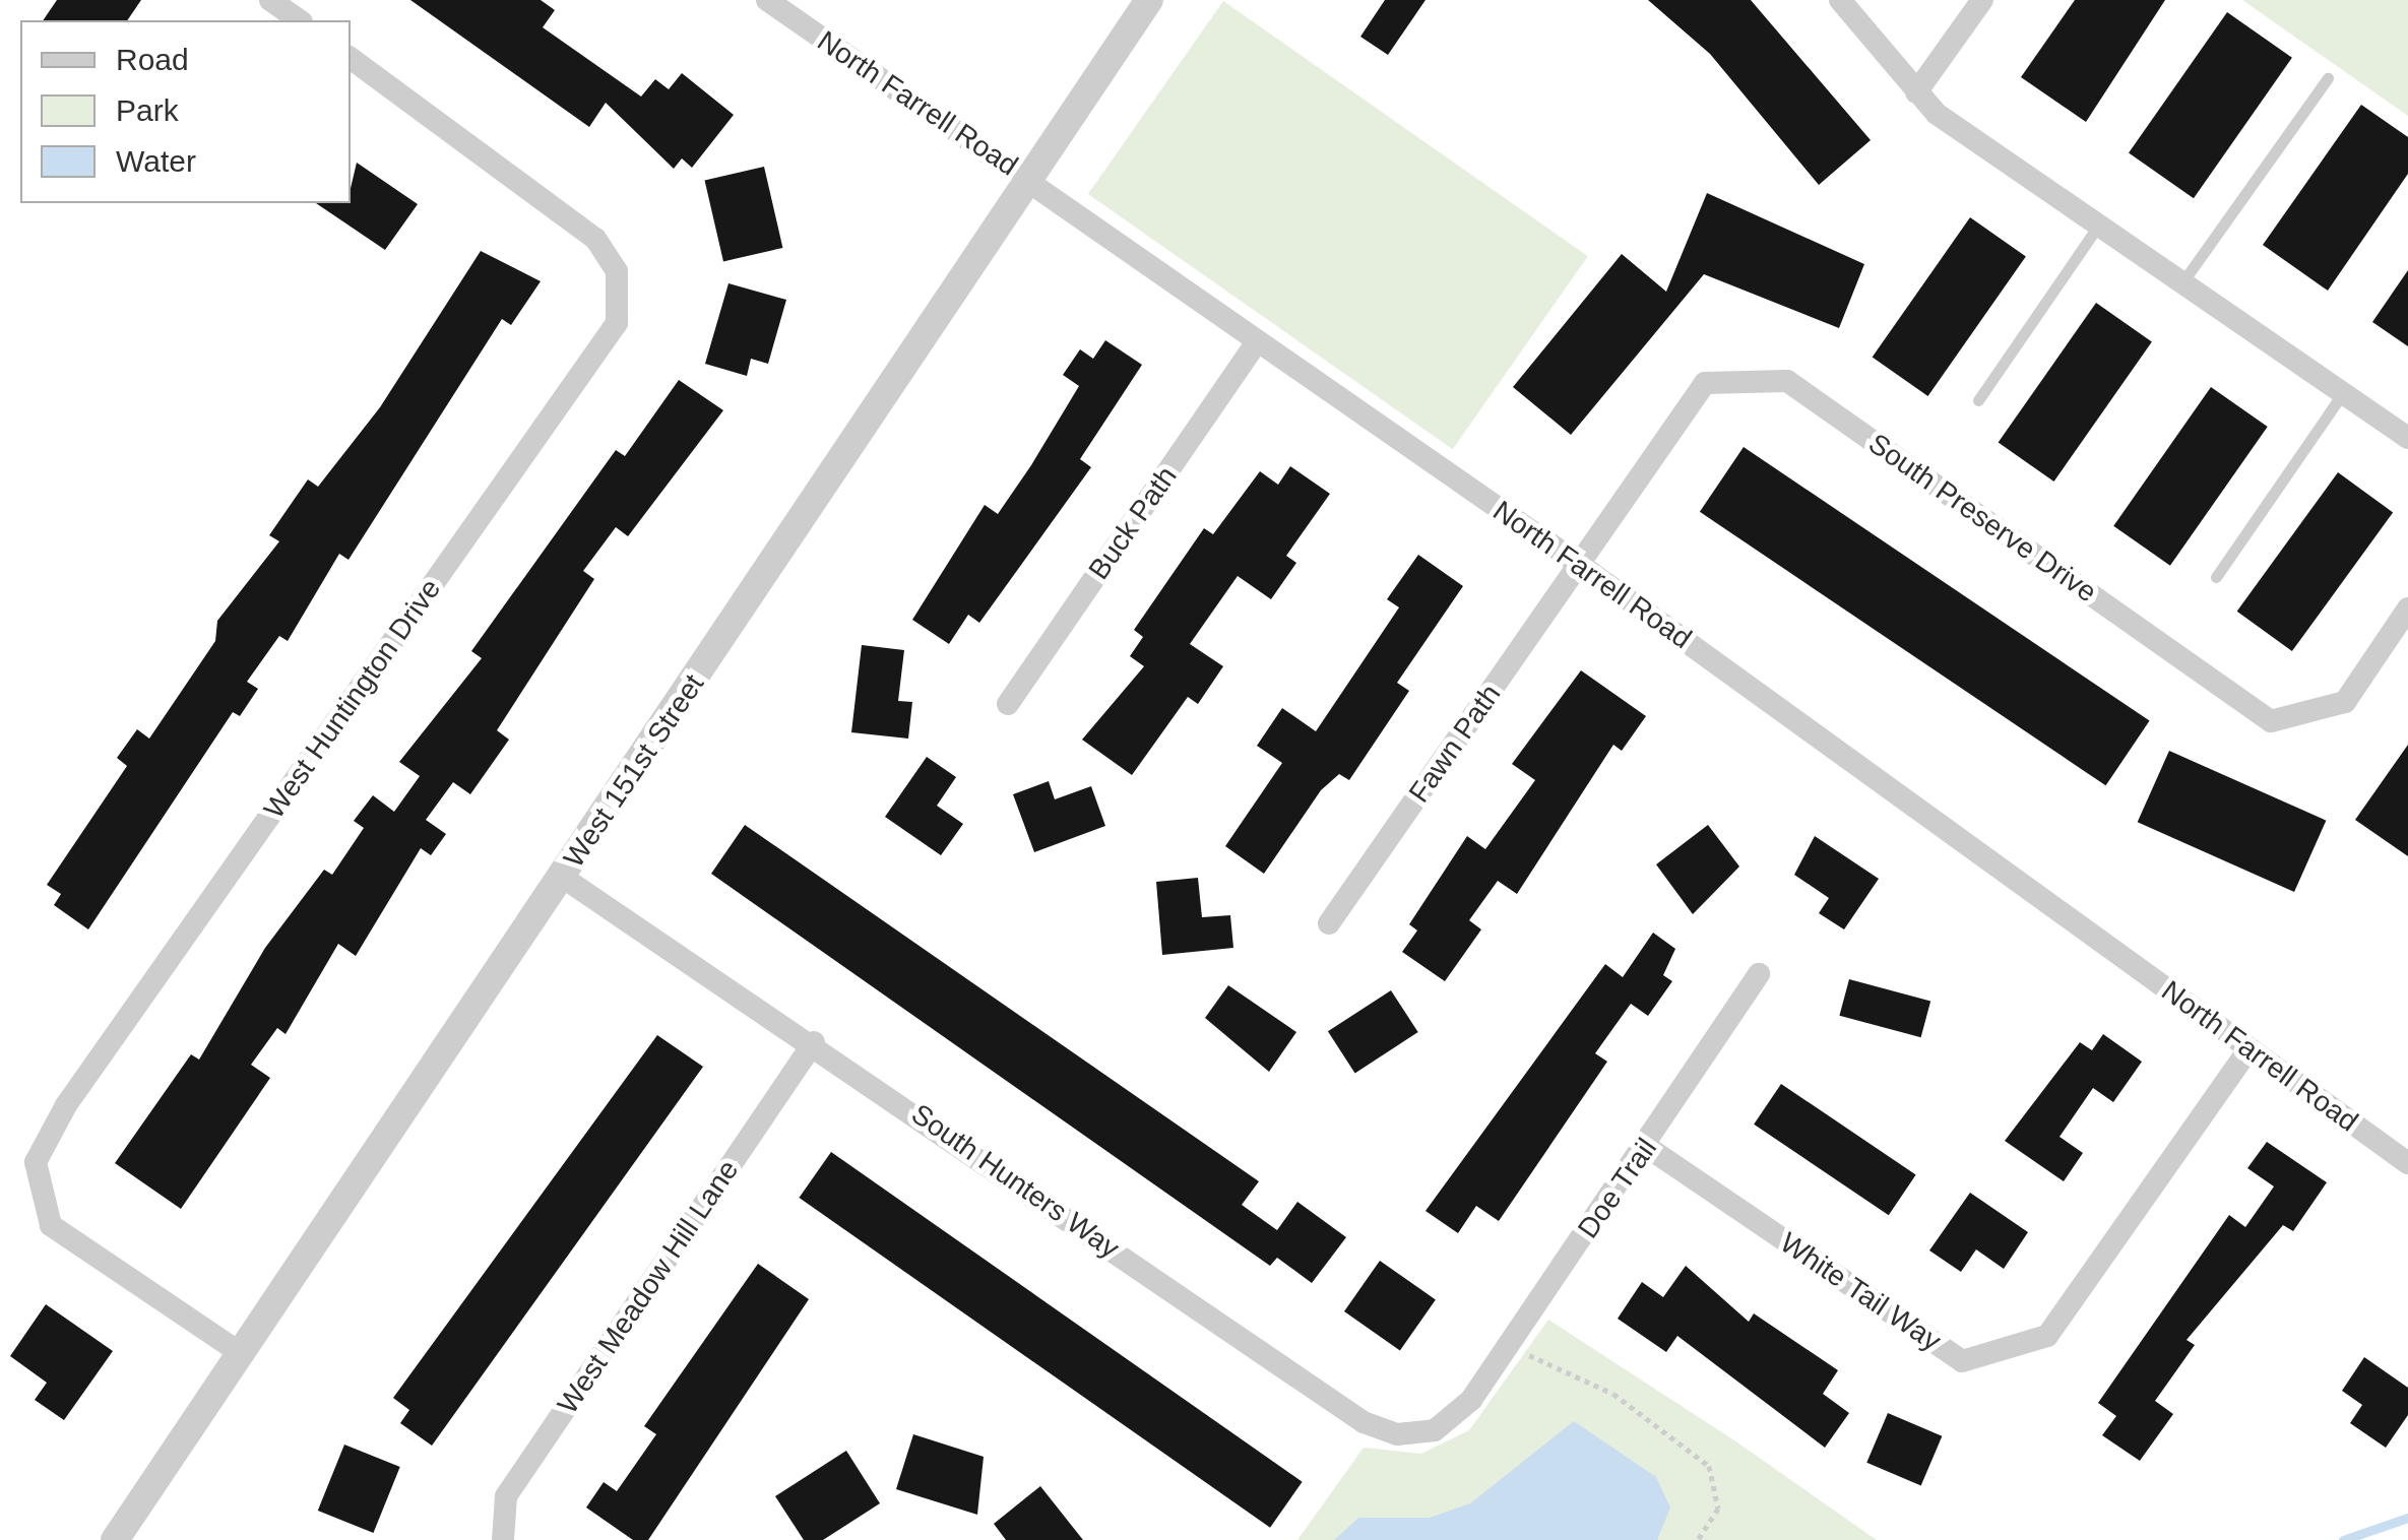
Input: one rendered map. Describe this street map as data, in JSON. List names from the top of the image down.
{
  "streets": {
    "street": [
      "North Farrell Road",
      "South Preserve Drive",
      "Buck Path",
      "West Huntington Drive",
      "Fawn Path",
      "West 151st Street",
      "South Hunters Way",
      "Doe Trail",
      "West Meadow Hill Lane",
      "White Tail Way"
    ]
  },
  "crossings": [
    ["North Farrell Road", "South Preserve Drive"],
    ["North Farrell Road", "Buck Path"],
    ["North Farrell Road", "Fawn Path"],
    ["North Farrell Road", "West 151st Street"],
    ["North Farrell Road", "White Tail Way"],
    ["South Preserve Drive", "Fawn Path"],
    ["West Huntington Drive", "West 151st Street"],
    ["West 151st Street", "South Hunters Way"],
    ["South Hunters Way", "Doe Trail"],
    ["South Hunters Way", "West Meadow Hill Lane"],
    ["Doe Trail", "White Tail Way"]
  ],
  "legend": ["Road", "Park", "Water"]
}
